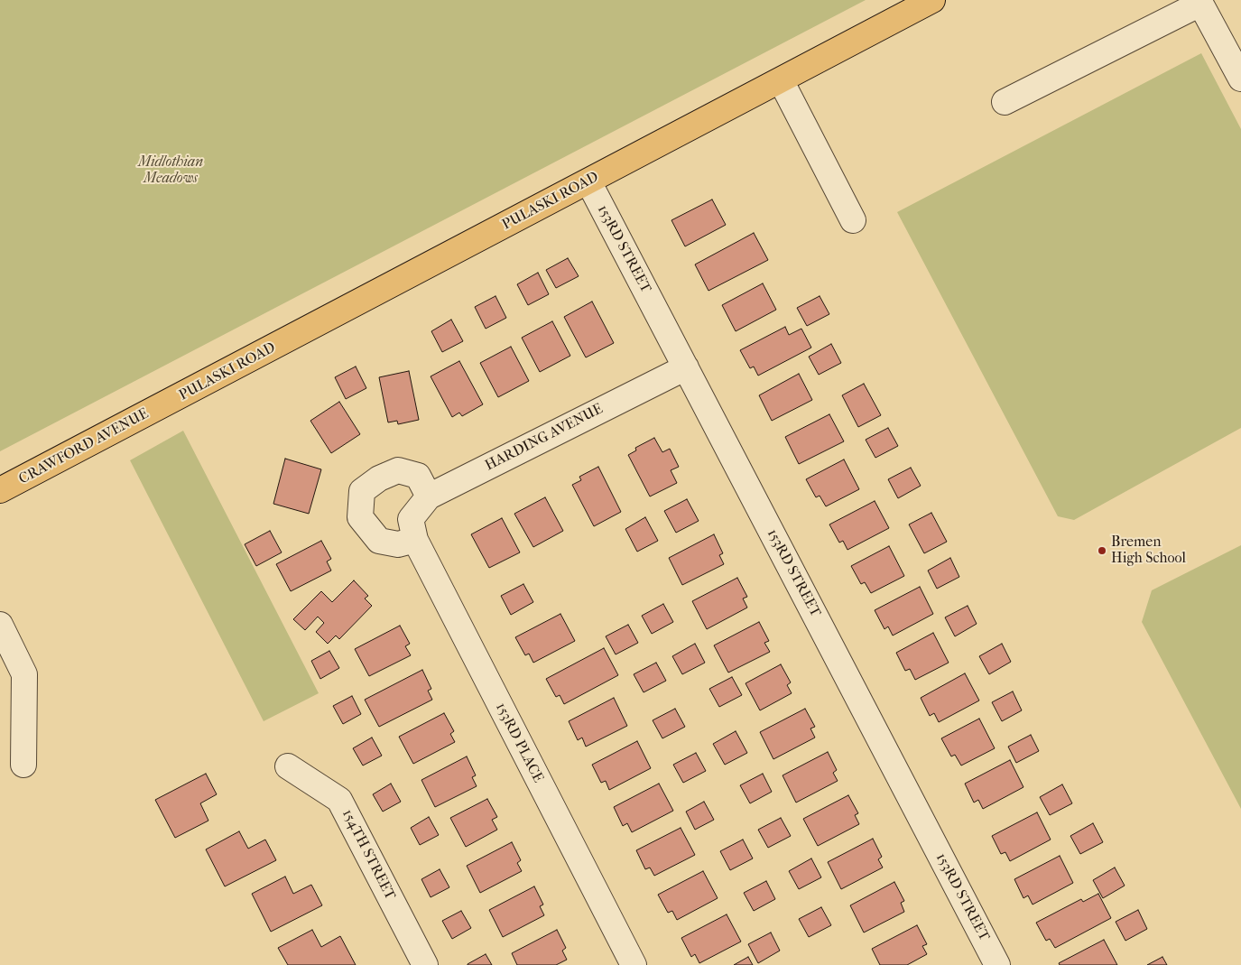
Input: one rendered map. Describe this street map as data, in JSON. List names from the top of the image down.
{
  "streets": {
    "main road": ["PULASKI ROAD", "CRAWFORD AVENUE"],
    "street": [
      "153RD STREET",
      "HARDING AVENUE",
      "153RD PLACE",
      "154TH STREET"
    ]
  },
  "crossings": [
    ["PULASKI ROAD", "153RD STREET"],
    ["PULASKI ROAD", "CRAWFORD AVENUE"],
    ["153RD STREET", "HARDING AVENUE"],
    ["HARDING AVENUE", "153RD PLACE"]
  ],
  "parks": ["Midlothian Meadows"],
  "places": ["Bremen High School"]
}
